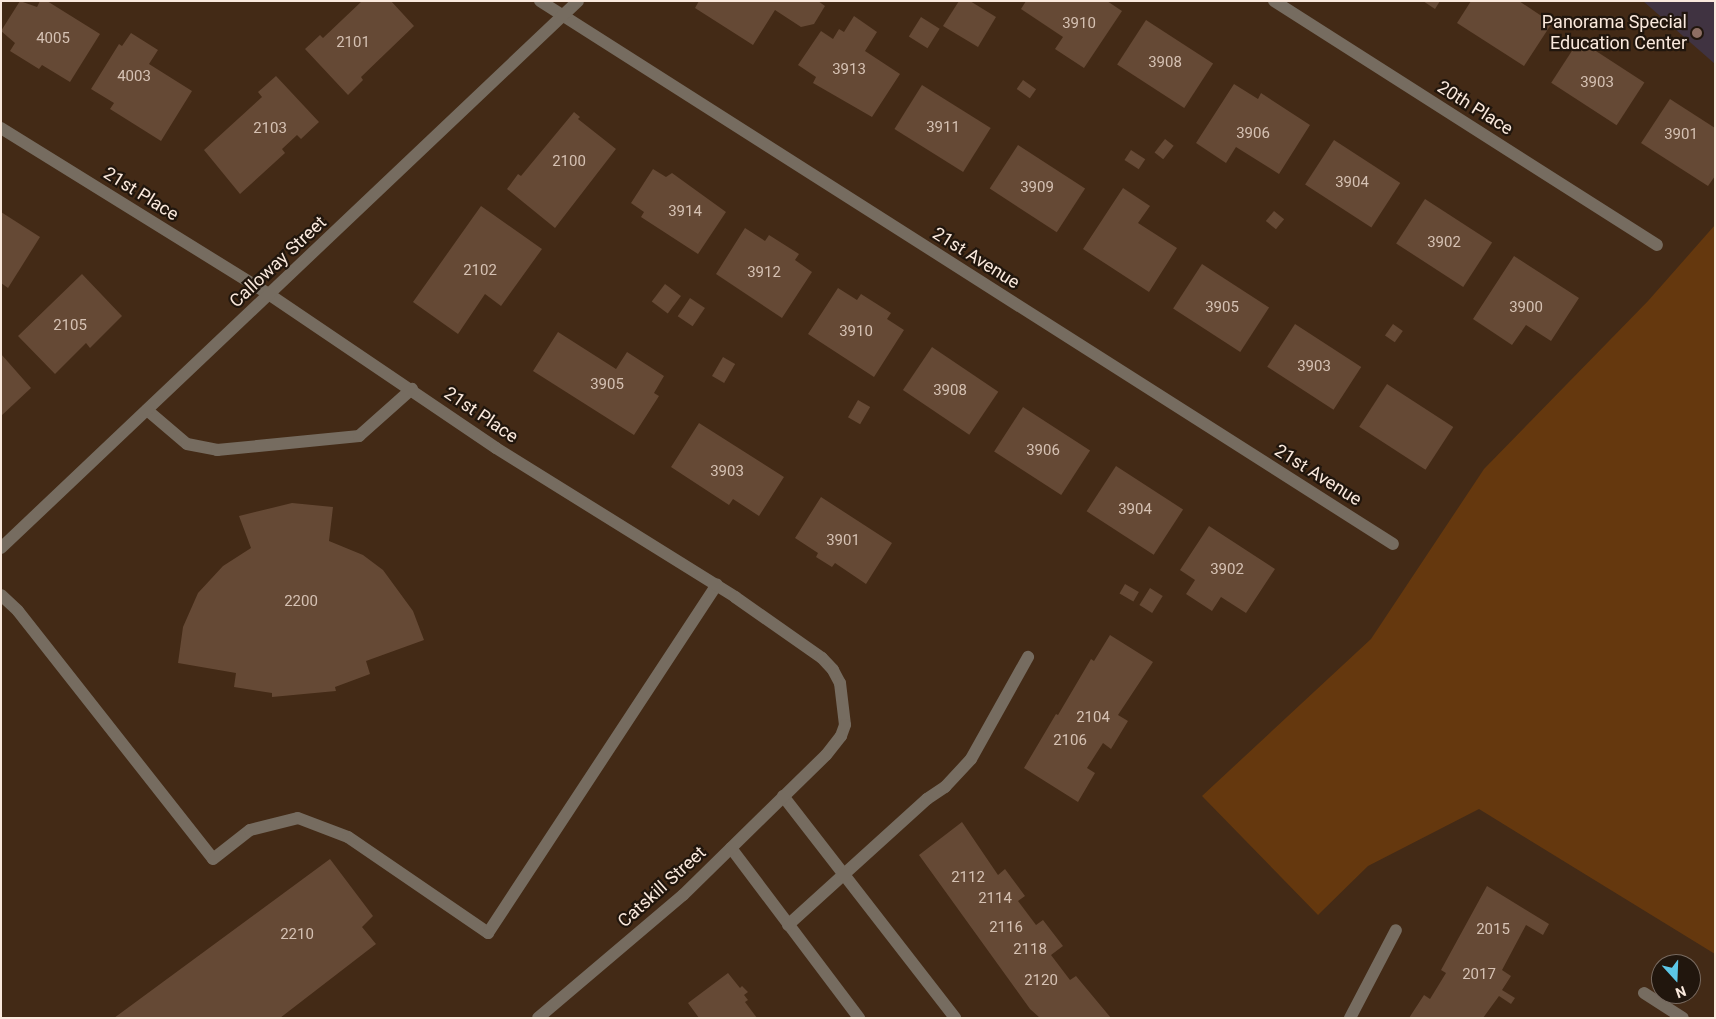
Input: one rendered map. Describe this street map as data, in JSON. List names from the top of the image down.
{
  "streets": {
    "street": [
      "20th Place",
      "21st Place",
      "21st Avenue",
      "Calloway Street",
      "Catskill Street"
    ]
  },
  "crossings": [
    ["21st Place", "Calloway Street"],
    ["21st Place", "Catskill Street"],
    ["21st Avenue", "Calloway Street"]
  ],
  "places": ["Panorama Special Education Center"],
  "house_numbers": [
    "3910",
    "4005",
    "2101",
    "3908",
    "3913",
    "4003",
    "3903",
    "3911",
    "2103",
    "3906",
    "3901",
    "2100",
    "3904",
    "3909",
    "3914",
    "3902",
    "2102",
    "3912",
    "3905",
    "3900",
    "2105",
    "3910",
    "3903",
    "3905",
    "3908",
    "3906",
    "3903",
    "3904",
    "3901",
    "3902",
    "2200",
    "2104",
    "2106",
    "2112",
    "2114",
    "2116",
    "2015",
    "2210",
    "2118",
    "2017",
    "2120"
  ],
  "north": "bottom"
}
